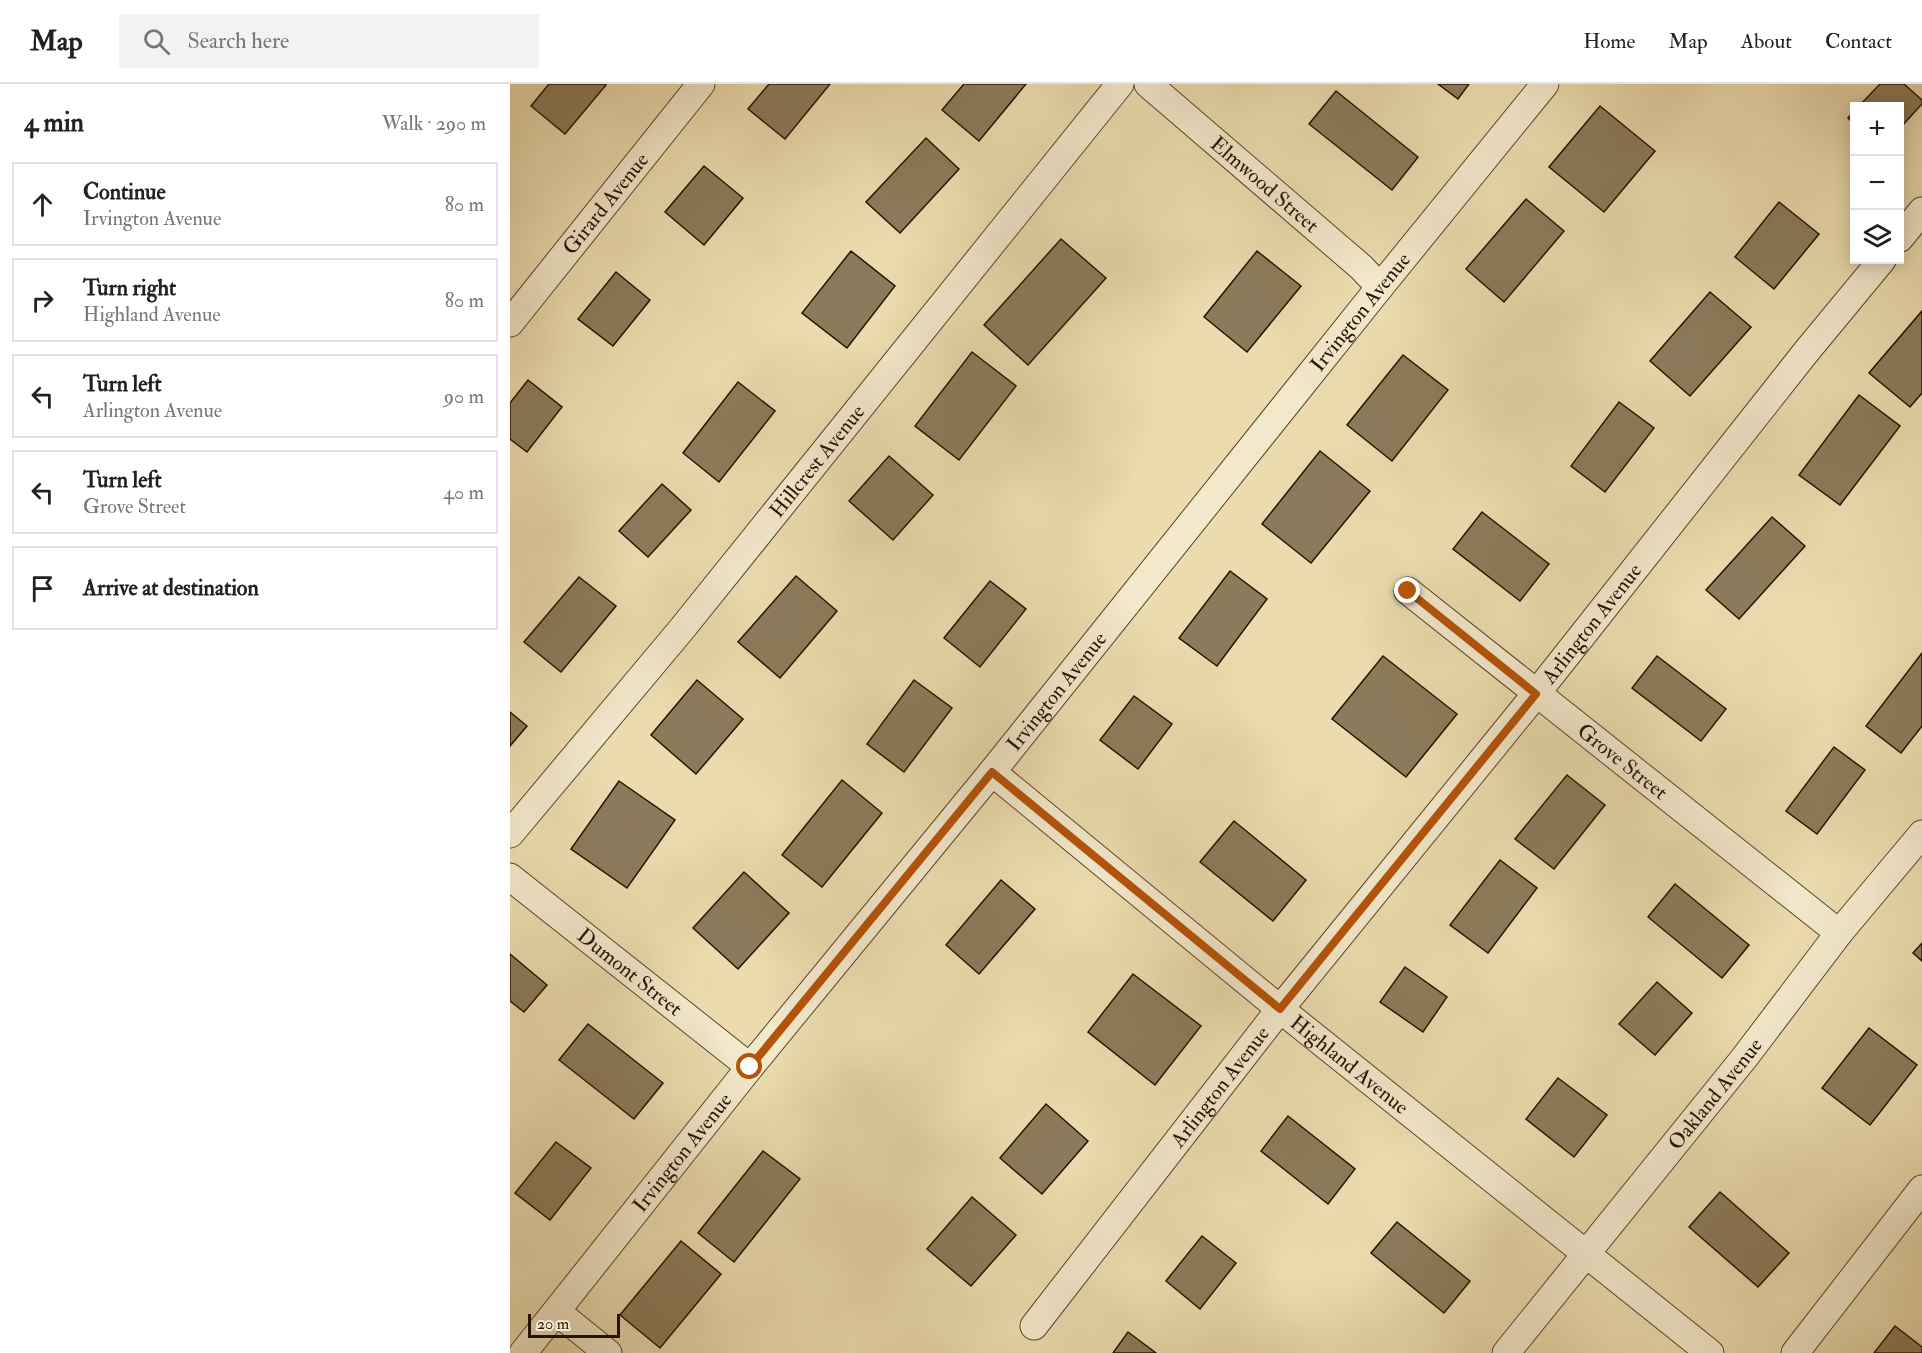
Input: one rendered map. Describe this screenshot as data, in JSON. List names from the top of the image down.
{
  "streets": {
    "street": [
      "Elmwood Street",
      "Girard Avenue",
      "Irvington Avenue",
      "Hillcrest Avenue",
      "Arlington Avenue",
      "Grove Street",
      "Dumont Street",
      "Highland Avenue",
      "Oakland Avenue"
    ]
  },
  "crossings": [
    ["Elmwood Street", "Irvington Avenue"],
    ["Irvington Avenue", "Dumont Street"],
    ["Irvington Avenue", "Highland Avenue"],
    ["Arlington Avenue", "Grove Street"],
    ["Arlington Avenue", "Highland Avenue"],
    ["Grove Street", "Oakland Avenue"],
    ["Highland Avenue", "Oakland Avenue"]
  ],
  "scale_bar": "20 m",
  "page": {
    "header": "Map",
    "search": "Search here",
    "nav": [
      "Home",
      "Map",
      "About",
      "Contact"
    ],
    "heading": ["4 min", "Walk · 290 m"],
    "map_buttons": ["+", "−"],
    "list": [
      ["Continue", "Irvington Avenue", "80 m"],
      ["Turn right", "Highland Avenue", "80 m"],
      ["Turn left", "Arlington Avenue", "90 m"],
      ["Turn left", "Grove Street", "40 m"],
      "Arrive at destination"
    ],
    "scale": "20 m"
  }
}
